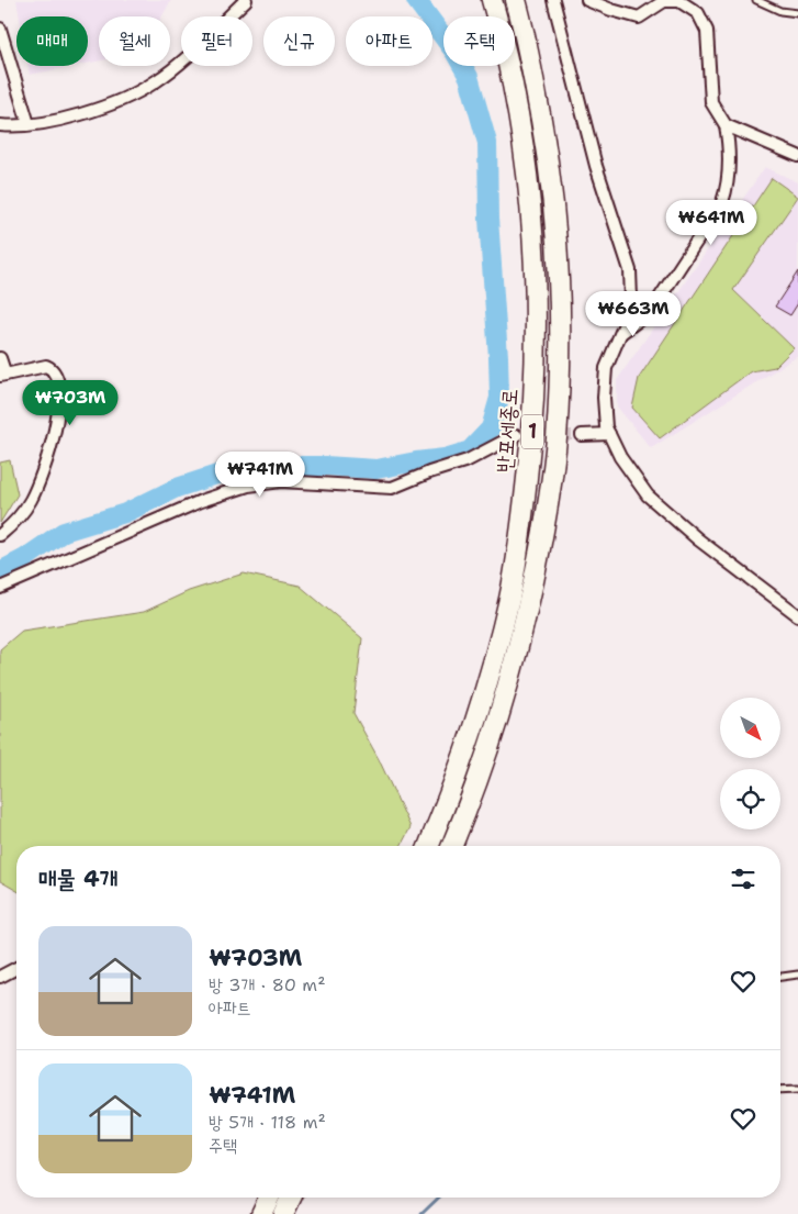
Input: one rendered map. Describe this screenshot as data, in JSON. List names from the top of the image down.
{
  "streets": {
    "highway": ["반포세종로", "1"]
  },
  "north": "bottom right",
  "page": {
    "chip": [
      "매매",
      "월세",
      "필터",
      "신규",
      "아파트",
      "주택"
    ],
    "price": [
      "₩641M",
      "₩663M",
      "₩703M",
      "₩741M"
    ],
    "heading": "매물 4개",
    "list": [
      {
        "name": "₩703M",
        "note": "방 3개 · 80 m² · 아파트"
      },
      {
        "name": "₩741M",
        "note": "방 5개 · 118 m² · 주택"
      }
    ]
  }
}
